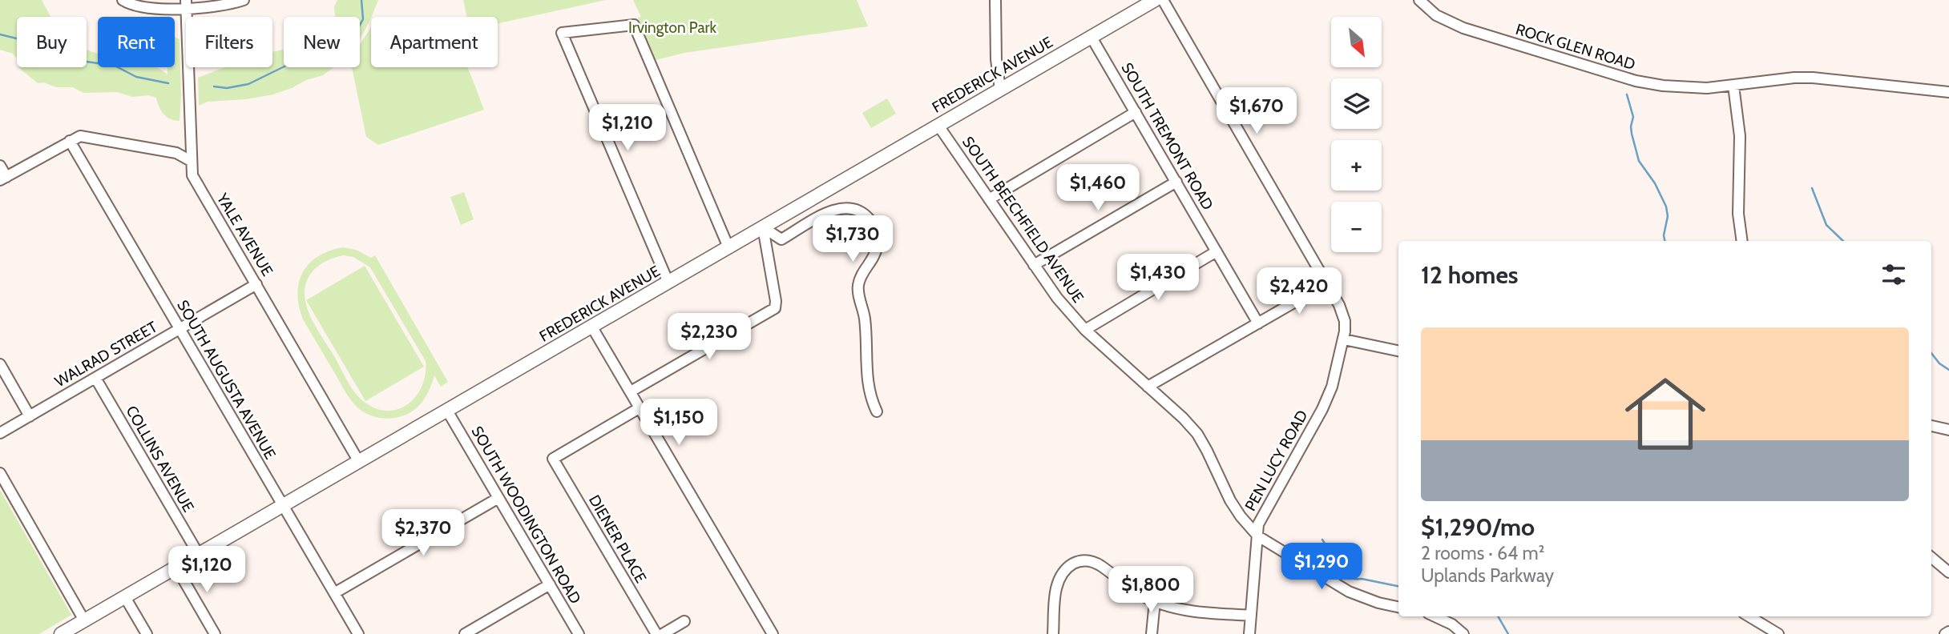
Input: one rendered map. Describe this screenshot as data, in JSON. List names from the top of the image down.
{
  "streets": {
    "main road": ["FREDERICK AVENUE"],
    "street": [
      "ROCK GLEN ROAD",
      "SOUTH TREMONT ROAD",
      "SOUTH BEECHFIELD AVENUE",
      "YALE AVENUE",
      "WALRAD STREET",
      "SOUTH AUGUSTA AVENUE",
      "COLLINS AVENUE",
      "PEN LUCY ROAD",
      "SOUTH WOODINGTON ROAD",
      "DIENER PLACE"
    ]
  },
  "crossings": [
    ["FREDERICK AVENUE", "SOUTH TREMONT ROAD"],
    ["FREDERICK AVENUE", "SOUTH BEECHFIELD AVENUE"],
    ["FREDERICK AVENUE", "YALE AVENUE"],
    ["FREDERICK AVENUE", "SOUTH AUGUSTA AVENUE"],
    ["FREDERICK AVENUE", "COLLINS AVENUE"],
    ["FREDERICK AVENUE", "SOUTH WOODINGTON ROAD"],
    ["SOUTH BEECHFIELD AVENUE", "PEN LUCY ROAD"],
    ["YALE AVENUE", "WALRAD STREET"],
    ["WALRAD STREET", "SOUTH AUGUSTA AVENUE"],
    ["WALRAD STREET", "COLLINS AVENUE"]
  ],
  "parks": ["Irvington Park"],
  "north": "bottom right",
  "page": {
    "map_buttons": ["+", "−"],
    "chip": [
      "Buy",
      "Rent",
      "Filters",
      "New",
      "Apartment"
    ],
    "price": [
      "$1,670",
      "$1,210",
      "$1,460",
      "$1,730",
      "$1,430",
      "$2,420",
      "$2,230",
      "$1,150",
      "$2,370",
      "$1,290",
      "$1,120",
      "$1,800"
    ],
    "heading": "12 homes",
    "list": [
      {
        "name": "$1,290/mo",
        "note": "2 rooms · 64 m² · Uplands Parkway"
      }
    ]
  }
}
